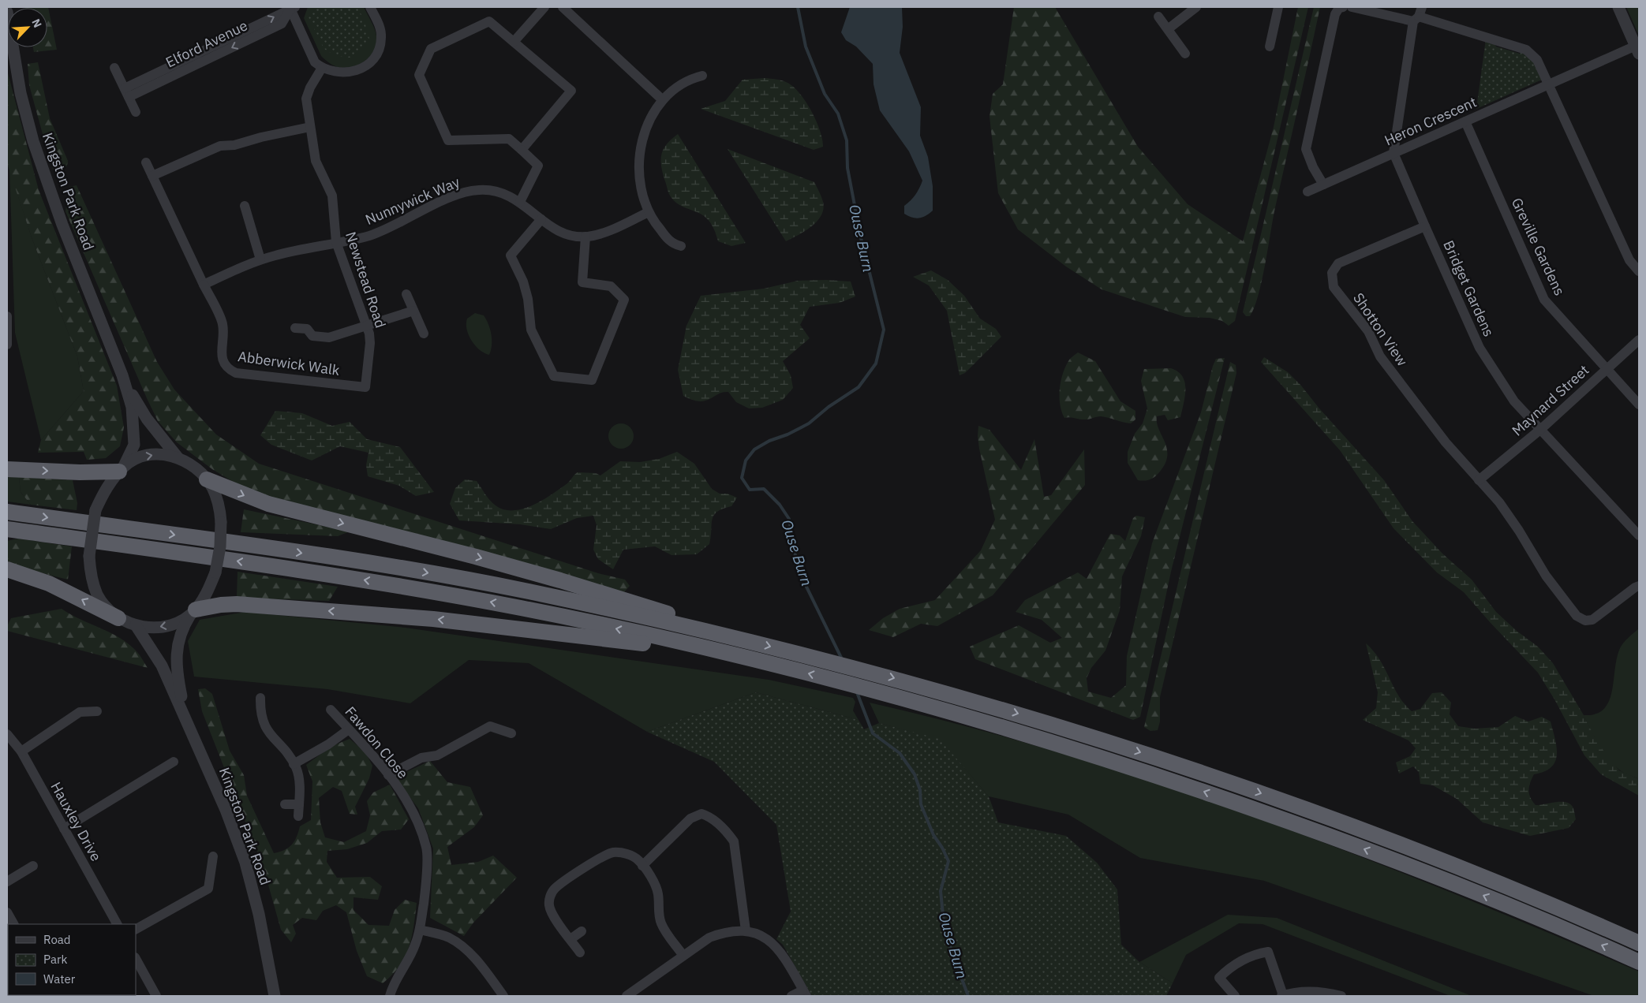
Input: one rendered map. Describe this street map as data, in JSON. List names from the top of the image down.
{
  "streets": {
    "street": [
      "Elford Avenue",
      "Heron Crescent",
      "Kingston Park Road",
      "Nunnywick Way",
      "Greville Gardens",
      "Newstead Road",
      "Bridget Gardens",
      "Shotton View",
      "Abberwick Walk",
      "Maynard Street",
      "Fawdon Close",
      "Hauxley Drive"
    ]
  },
  "crossings": [
    ["Heron Crescent", "Greville Gardens"],
    ["Heron Crescent", "Bridget Gardens"],
    ["Nunnywick Way", "Newstead Road"],
    ["Nunnywick Way", "Abberwick Walk"],
    ["Greville Gardens", "Maynard Street"],
    ["Newstead Road", "Abberwick Walk"],
    ["Bridget Gardens", "Shotton View"],
    ["Bridget Gardens", "Maynard Street"],
    ["Shotton View", "Maynard Street"]
  ],
  "water": ["Ouse Burn"],
  "legend": ["Road", "Park", "Water"],
  "north": "top right"
}
